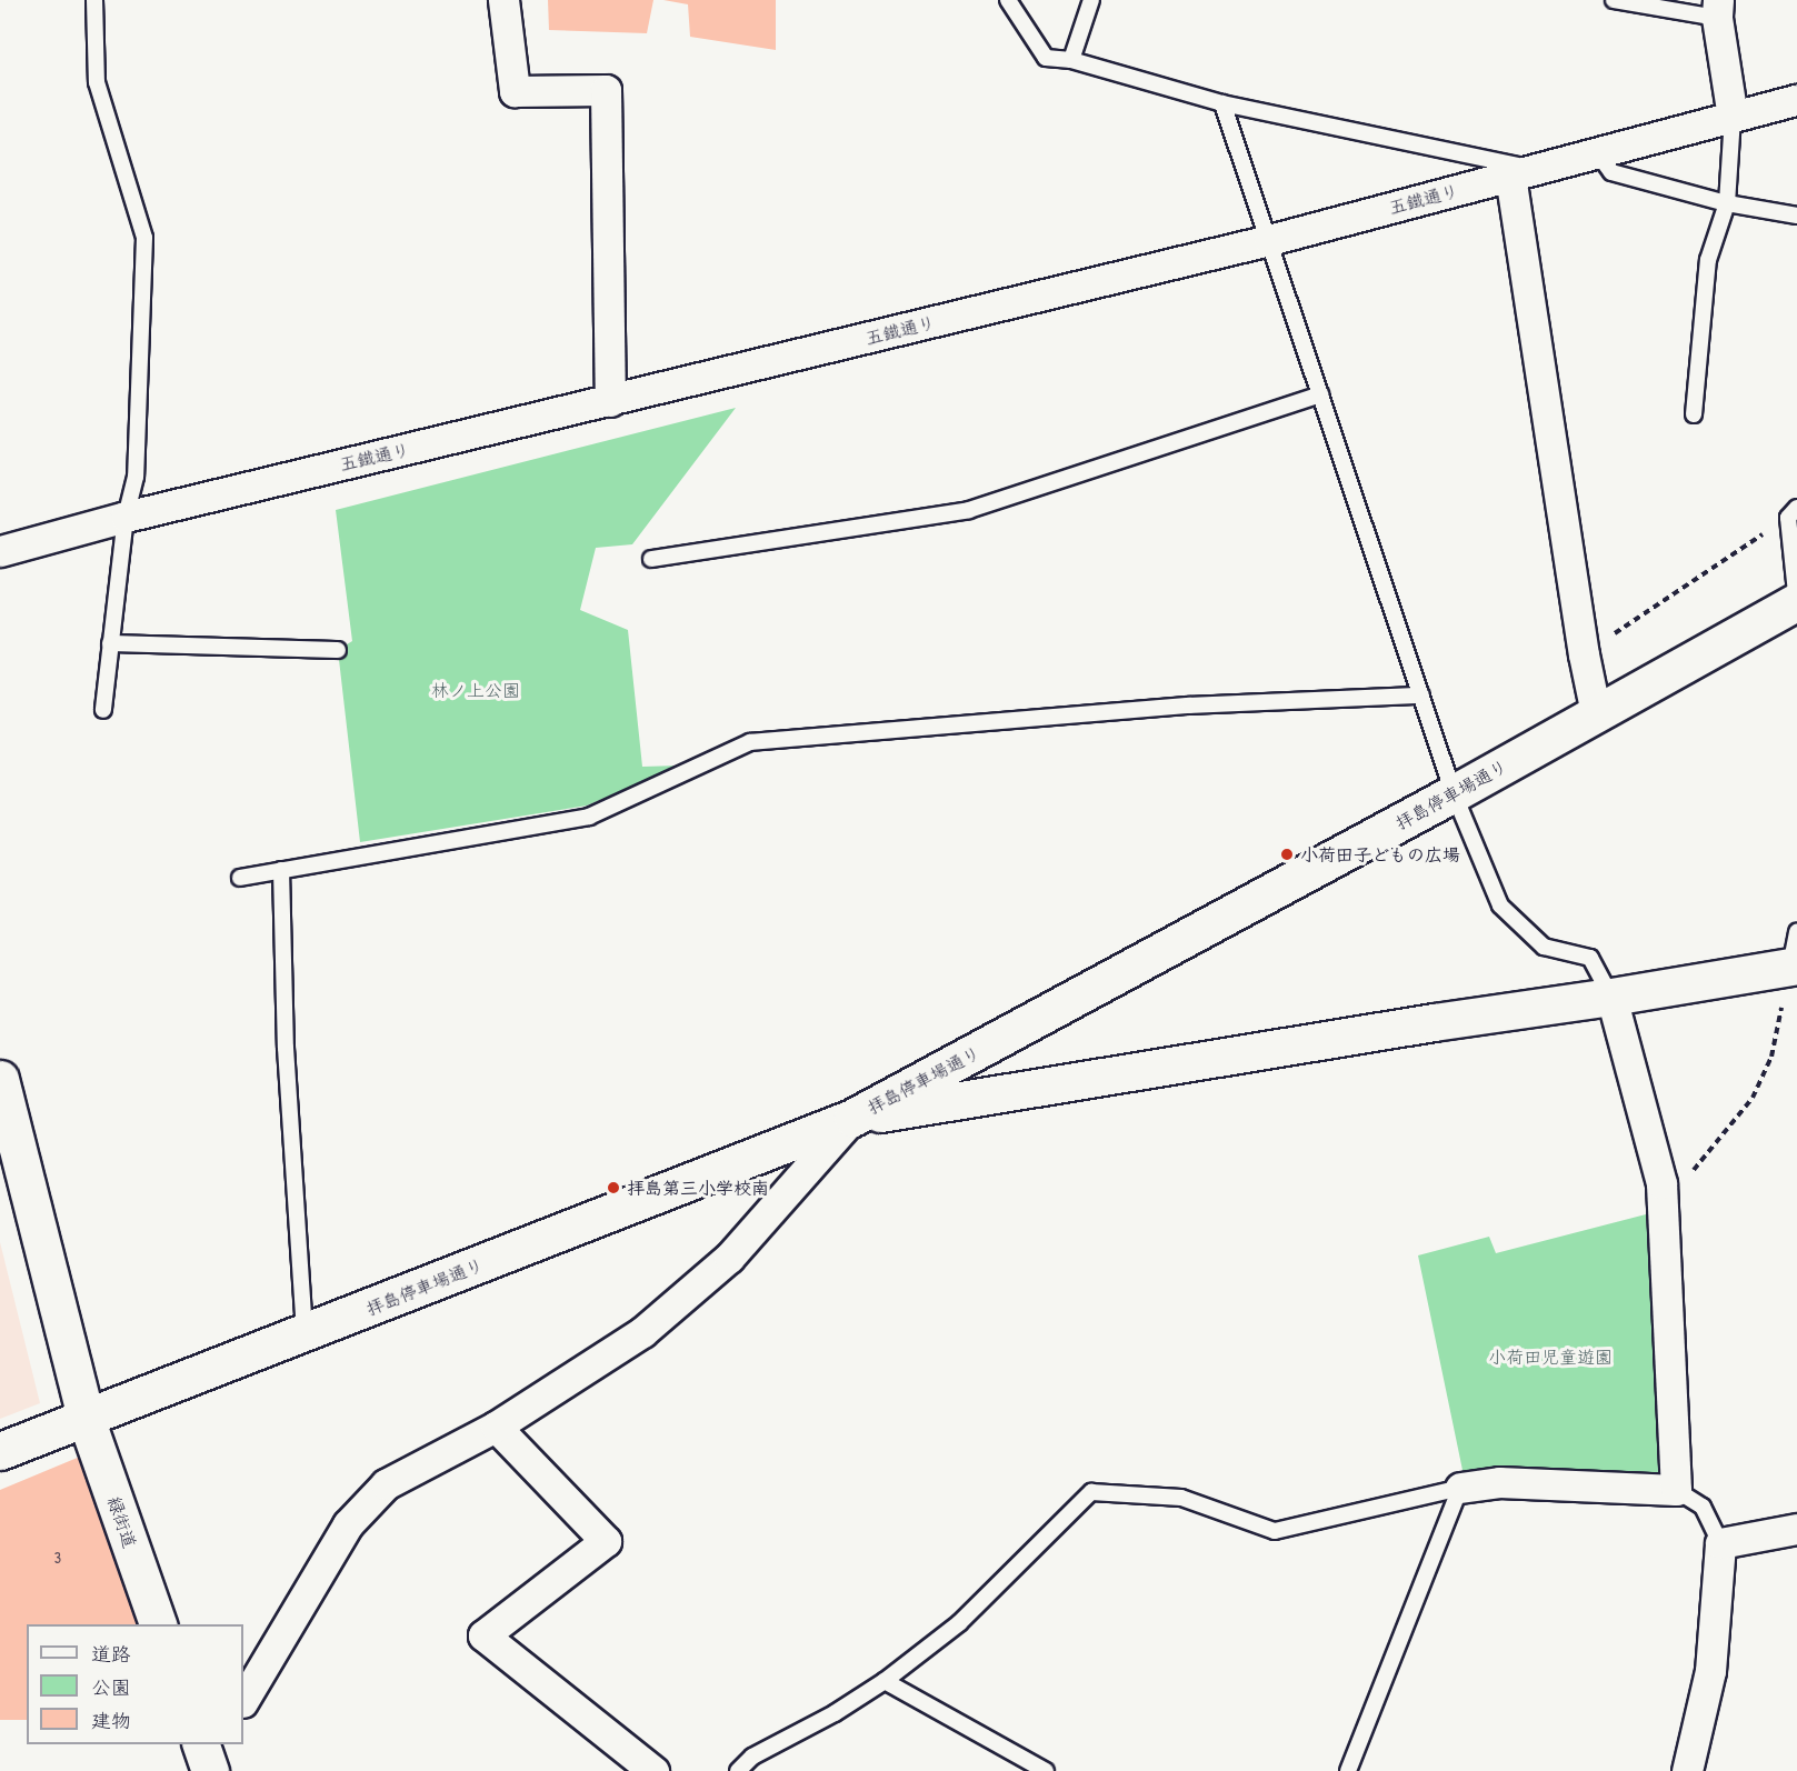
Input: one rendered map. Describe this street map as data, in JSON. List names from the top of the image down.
{
  "streets": {
    "street": ["五鐵通り", "拝島停車場通り", "緑街道"]
  },
  "crossings": [
    ["拝島停車場通り", "緑街道"]
  ],
  "parks": ["林ノ上公園", "小荷田児童遊園"],
  "places": ["小荷田子どもの広場", "拝島第三小学校南"],
  "house_numbers": ["3"],
  "legend": ["道路", "公園", "建物"]
}
